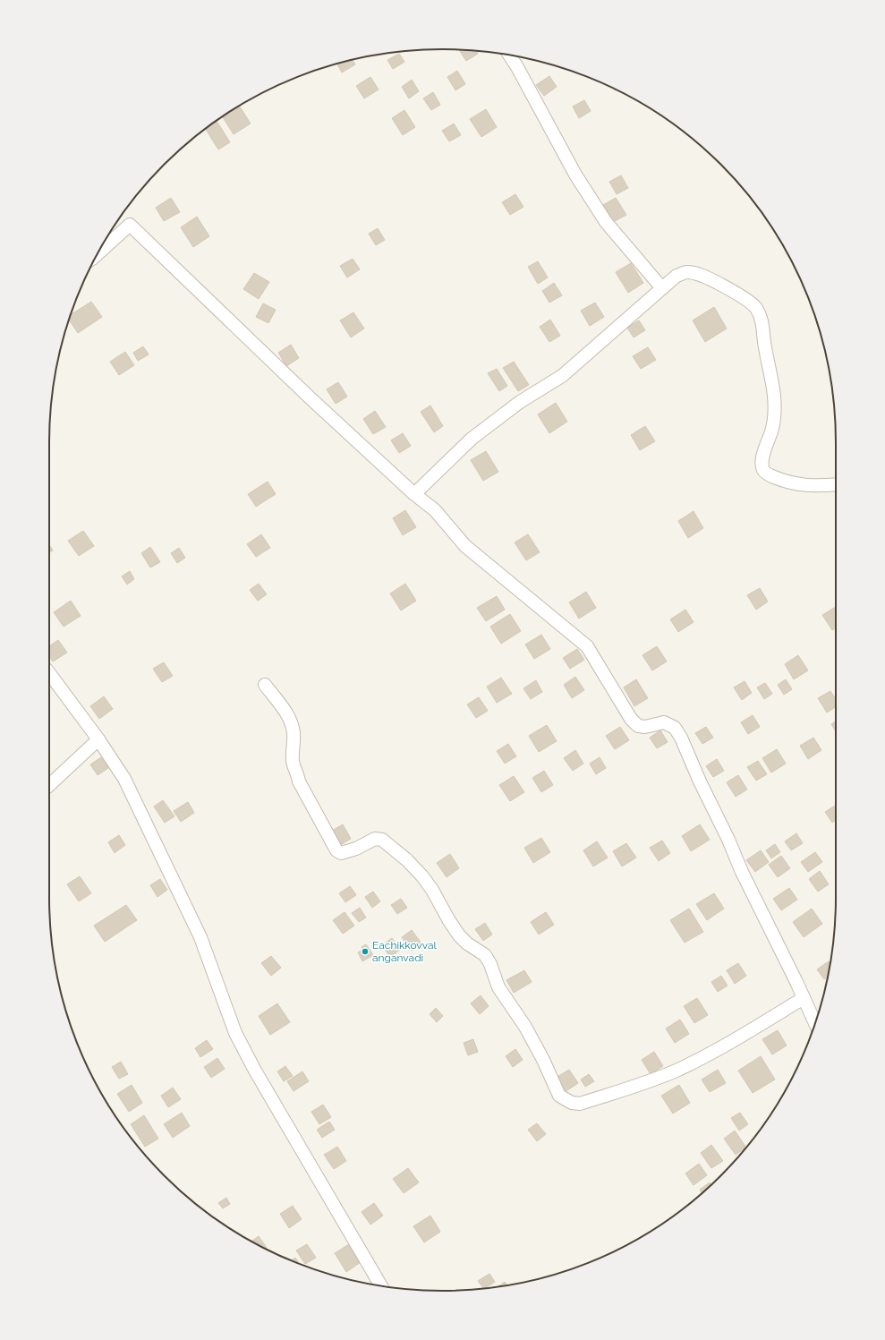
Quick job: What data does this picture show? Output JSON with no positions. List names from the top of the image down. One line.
{"places":["Eachikkovval anganvadi"]}
